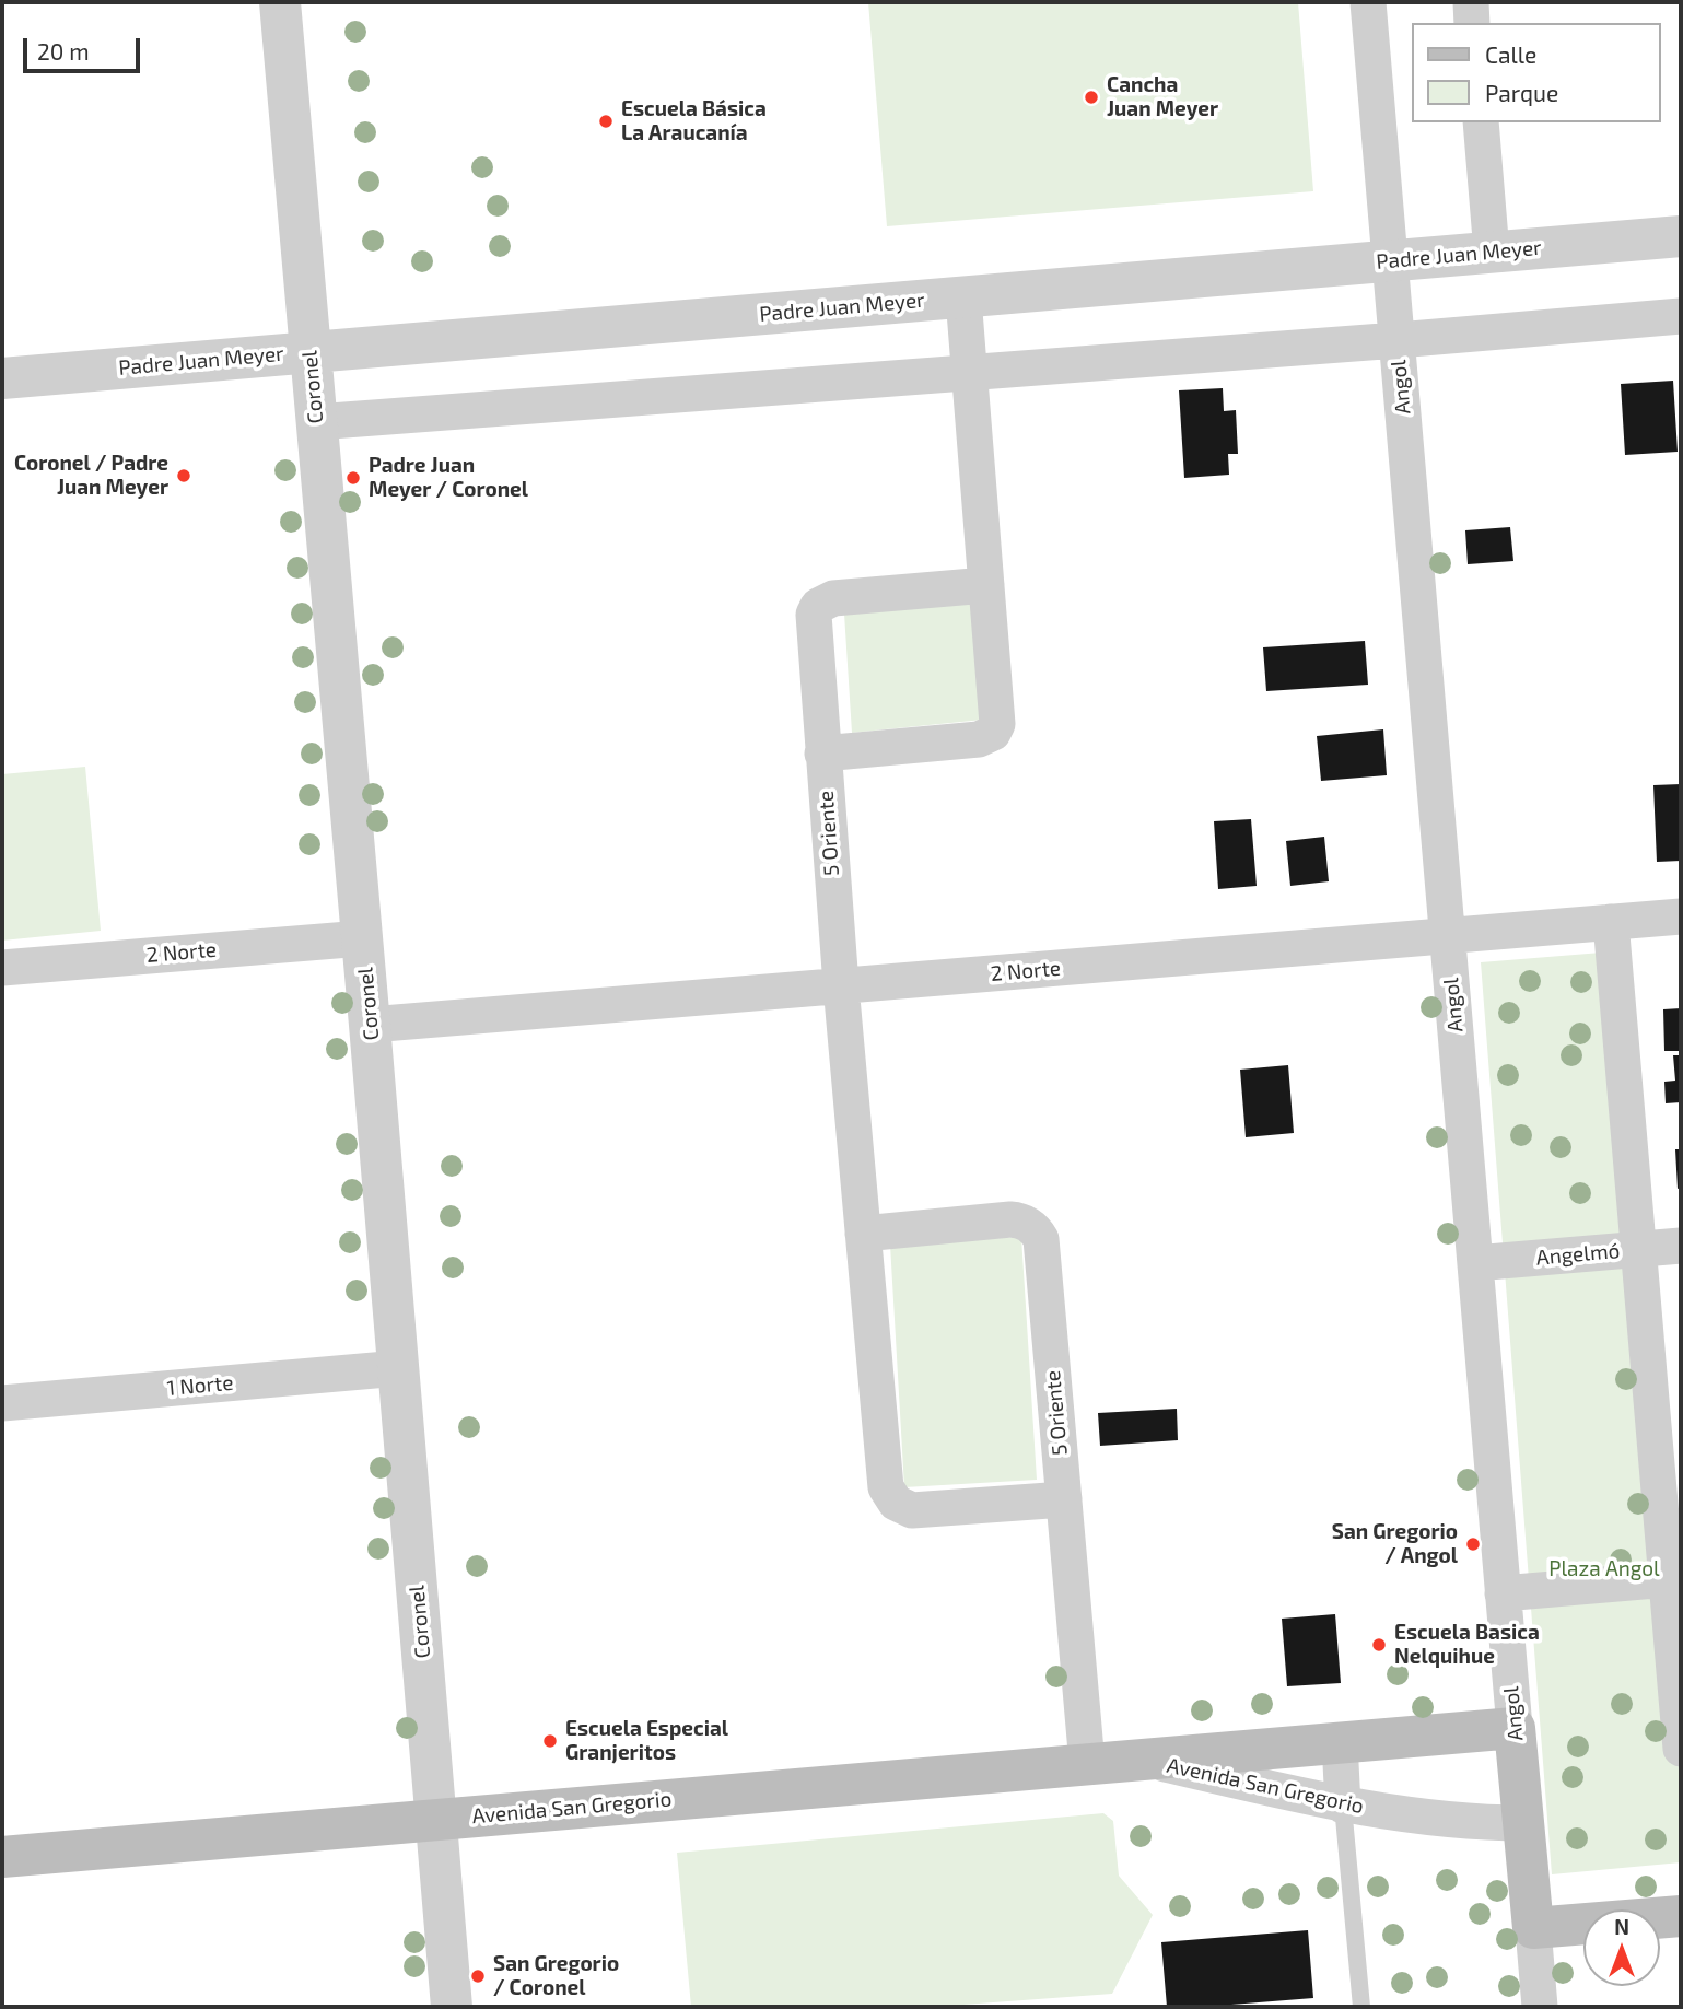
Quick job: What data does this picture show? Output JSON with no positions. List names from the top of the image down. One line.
{"streets":{"main road":["Angol","Avenida San Gregorio"],"street":["Padre Juan Meyer","Coronel","5 Oriente","2 Norte","Angelmó","1 Norte"]},"crossings":[["Padre Juan Meyer","Coronel"],["Padre Juan Meyer","Angol"],["Coronel","2 Norte"],["Coronel","1 Norte"],["Coronel","Avenida San Gregorio"],["Angol","2 Norte"],["Angol","Angelmó"],["Angol","Avenida San Gregorio"],["5 Oriente","2 Norte"],["5 Oriente","Avenida San Gregorio"]],"parks":["Plaza Angol"],"places":["Cancha Juan Meyer","Escuela Básica La Araucanía","Coronel / Padre Juan Meyer","Padre Juan Meyer / Coronel","San Gregorio / Angol","Escuela Basica Nelquihue","Escuela Especial Granjeritos","San Gregorio / Coronel"],"legend":["Calle","Parque"],"scale_bar":"20 m","north":"top"}
